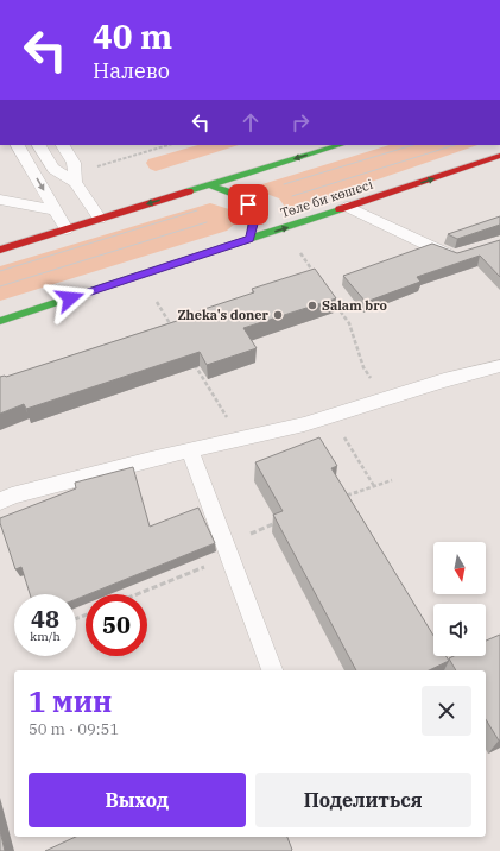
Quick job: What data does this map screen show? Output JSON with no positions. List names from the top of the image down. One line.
{"streets":{"main road":["Төле би көшесі"]},"places":["Salam bro","Zheka's doner"],"north":"bottom","page":{"turn":["40 m","Налево"],"speed":"48 km/h","limit":"50","heading":["1 мин","50 m · 09:51"],"buttons":["Выход","Поделиться"]}}
